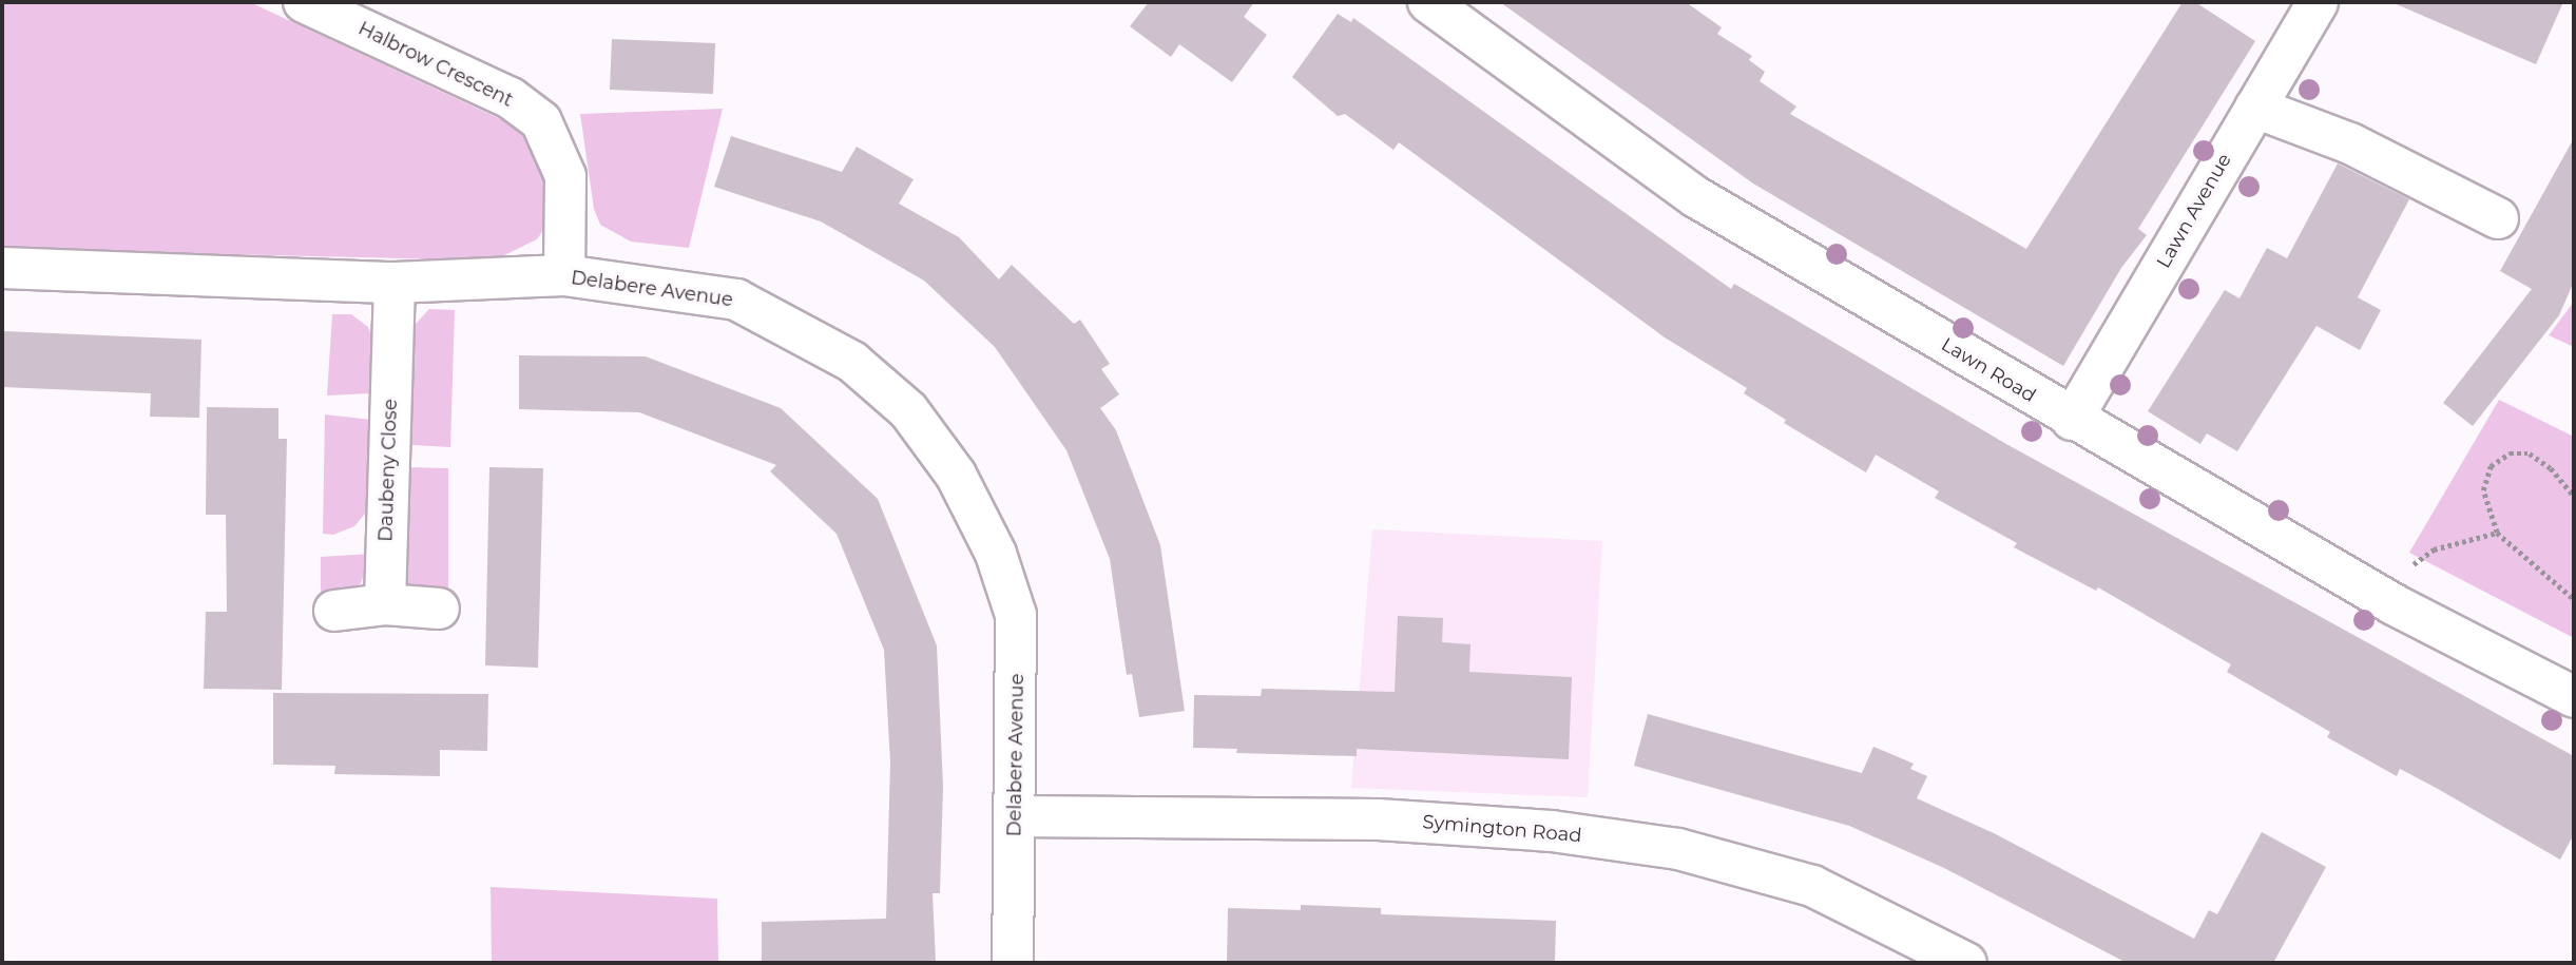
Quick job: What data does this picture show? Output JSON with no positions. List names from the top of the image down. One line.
{"streets":{"street":["Halbrow Crescent","Lawn Avenue","Delabere Avenue","Lawn Road","Daubeny Close","Symington Road"]},"crossings":[["Halbrow Crescent","Delabere Avenue"],["Lawn Avenue","Lawn Road"],["Delabere Avenue","Daubeny Close"],["Delabere Avenue","Symington Road"]]}
